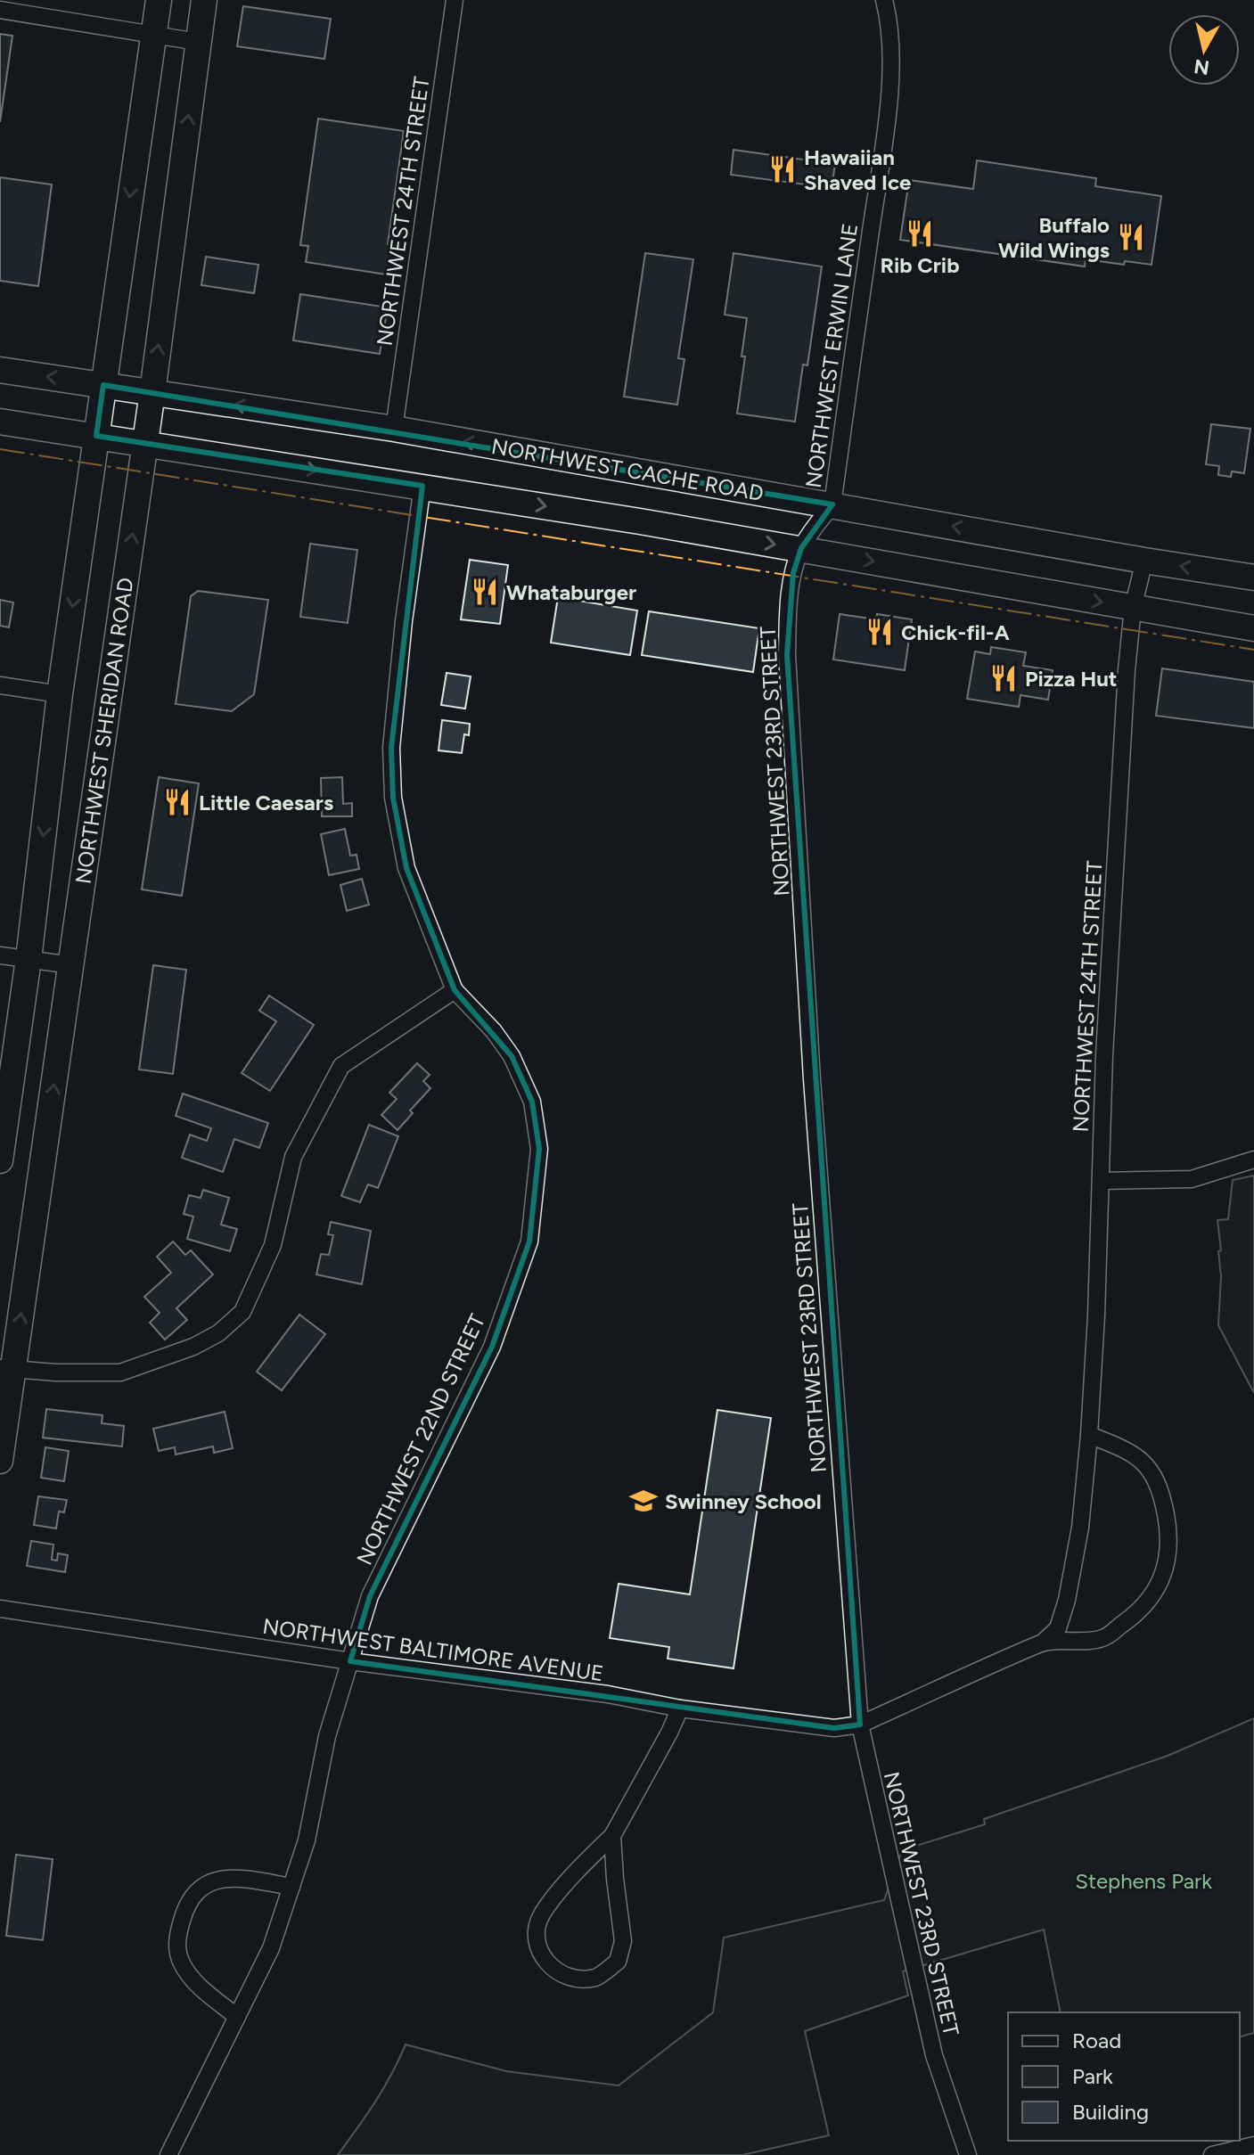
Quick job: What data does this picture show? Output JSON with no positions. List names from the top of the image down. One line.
{"streets":{"main road":["NORTHWEST CACHE ROAD","NORTHWEST SHERIDAN ROAD"],"street":["NORTHWEST 24TH STREET","NORTHWEST ERWIN LANE","NORTHWEST 23RD STREET","NORTHWEST 22ND STREET","NORTHWEST BALTIMORE AVENUE"]},"crossings":[["NORTHWEST 24TH STREET","NORTHWEST CACHE ROAD"],["NORTHWEST ERWIN LANE","NORTHWEST CACHE ROAD"],["NORTHWEST CACHE ROAD","NORTHWEST SHERIDAN ROAD"],["NORTHWEST 23RD STREET","NORTHWEST BALTIMORE AVENUE"],["NORTHWEST 22ND STREET","NORTHWEST BALTIMORE AVENUE"]],"parks":["Stephens Park"],"places":{"restaurant":["Hawaiian Shaved Ice","Rib Crib","Buffalo Wild Wings","Whataburger","Chick-fil-A","Pizza Hut","Little Caesars"],"school or university":["Swinney School"]},"legend":["Road","Park","Building"],"north":"bottom"}
